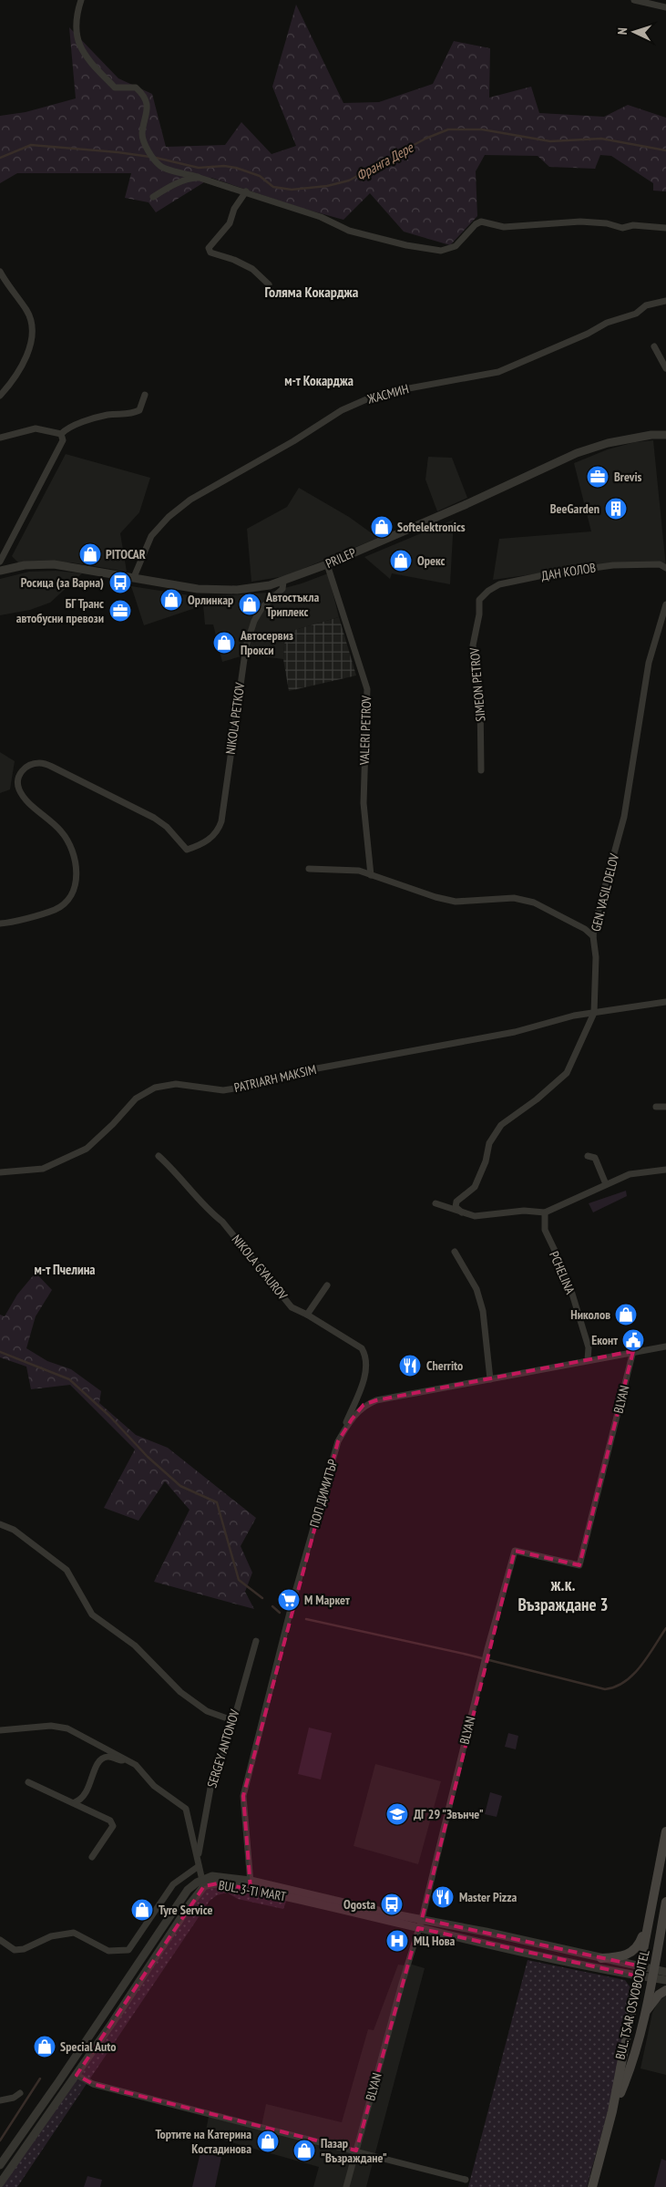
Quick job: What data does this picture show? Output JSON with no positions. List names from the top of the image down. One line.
{"streets":{"main road":["BUL. TSAR OSVOBODITEL"],"street":["ЖАСМИН","PRILEP","ДАН КОЛОВ","SIMEON PETROV","NIKOLA PETKOV","VALERI PETROV","GEN. VASIL DELOV","NIKOLA GYAUROV","PCHELINA","BLYAN","ПОП ДИМИТЪР","SERGEY ANTONOV","BUL. 3-TI MART"]},"crossings":[["ЖАСМИН","PRILEP"],["PRILEP","NIKOLA PETKOV"],["PRILEP","VALERI PETROV"],["ДАН КОЛОВ","SIMEON PETROV"],["NIKOLA GYAUROV","ПОП ДИМИТЪР"],["PCHELINA","ПОП ДИМИТЪР"],["BLYAN","ПОП ДИМИТЪР"],["BLYAN","BUL. 3-TI MART"],["ПОП ДИМИТЪР","BUL. 3-TI MART"],["BUL. 3-TI MART","BUL. TSAR OSVOBODITEL"]],"districts":["Голяма Кокарджа","м-т Кокарджа","м-т Пчелина","ж.к. Възраждане 3"],"water":["Франга Дере"],"places":{"office":["Brevis","БГ Транс автобусни превози"],"building":["BeeGarden"],"shop":["Softelektronics","PITOCAR","Орекс","Орлинкар","Автостъкла Триплекс","Автосервиз Прокси","Николов","Tyre Service","Special Auto","Тортите на Катерина Костадинова","Пазар \"Възраждане\""],"bus stop":["Росица (за Варна)","Ogosta"],"public building":["Еконт"],"restaurant":["Cherrito","Master Pizza"],"supermarket":["М Маркет"],"school or university":["ДГ 29 \"Звънче\""],"hospital":["МЦ Нова"]},"north":"left"}
